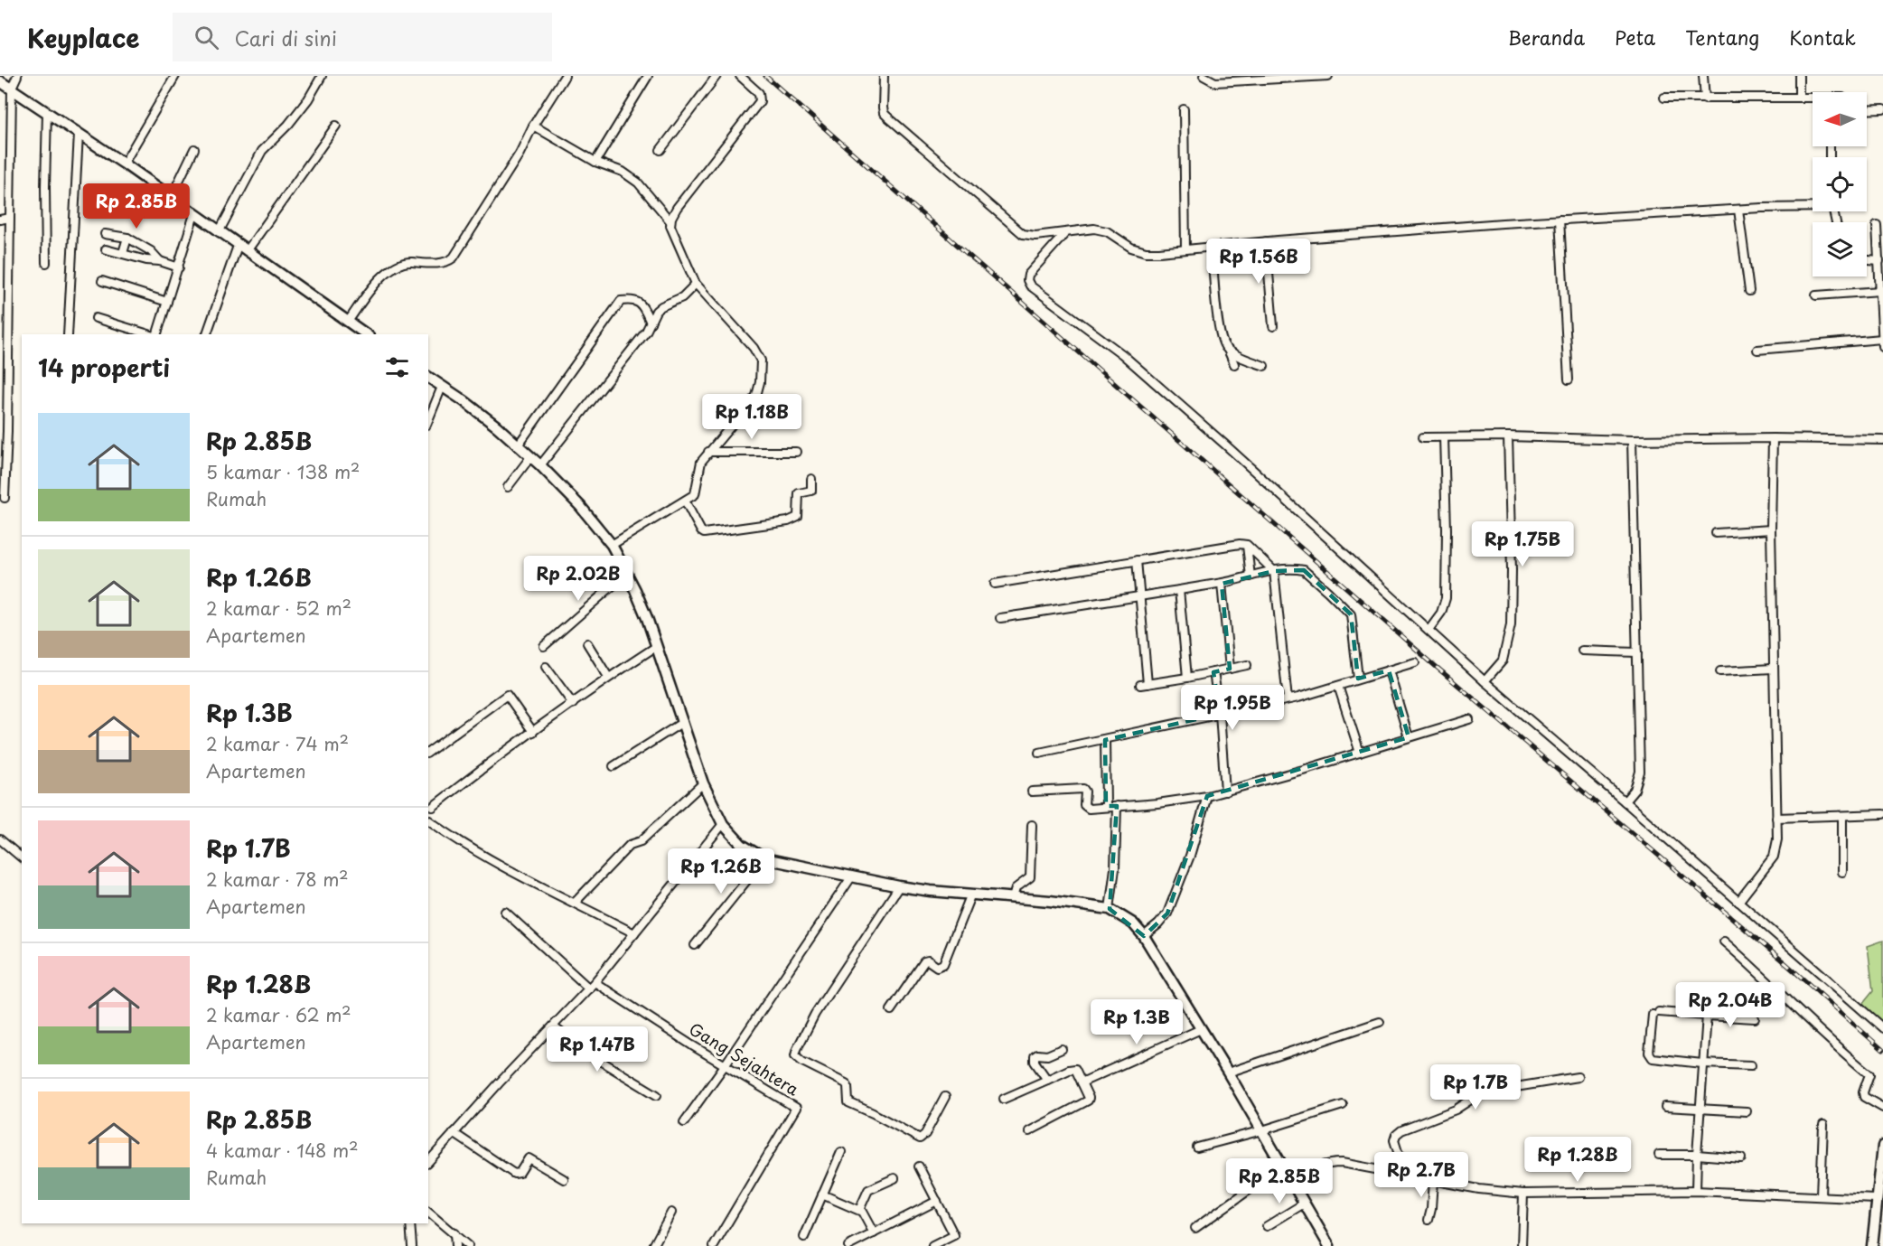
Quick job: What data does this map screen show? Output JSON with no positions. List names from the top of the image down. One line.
{"streets":{"street":["Gang Sejahtera"]},"north":"left","page":{"header":"Keyplace","search":"Cari di sini","nav":["Beranda","Peta","Tentang","Kontak"],"price":["Rp 2.85B","Rp 1.56B","Rp 1.18B","Rp 1.75B","Rp 2.02B","Rp 1.95B","Rp 1.26B","Rp 2.04B","Rp 1.3B","Rp 1.47B","Rp 1.7B","Rp 1.28B","Rp 2.7B","Rp 2.85B"],"heading":"14 properti","list":[{"name":"Rp 2.85B","note":"5 kamar · 138 m² · Rumah"},{"name":"Rp 1.26B","note":"2 kamar · 52 m² · Apartemen"},{"name":"Rp 1.3B","note":"2 kamar · 74 m² · Apartemen"},{"name":"Rp 1.7B","note":"2 kamar · 78 m² · Apartemen"},{"name":"Rp 1.28B","note":"2 kamar · 62 m² · Apartemen"},{"name":"Rp 2.85B","note":"4 kamar · 148 m² · Rumah"}]}}
